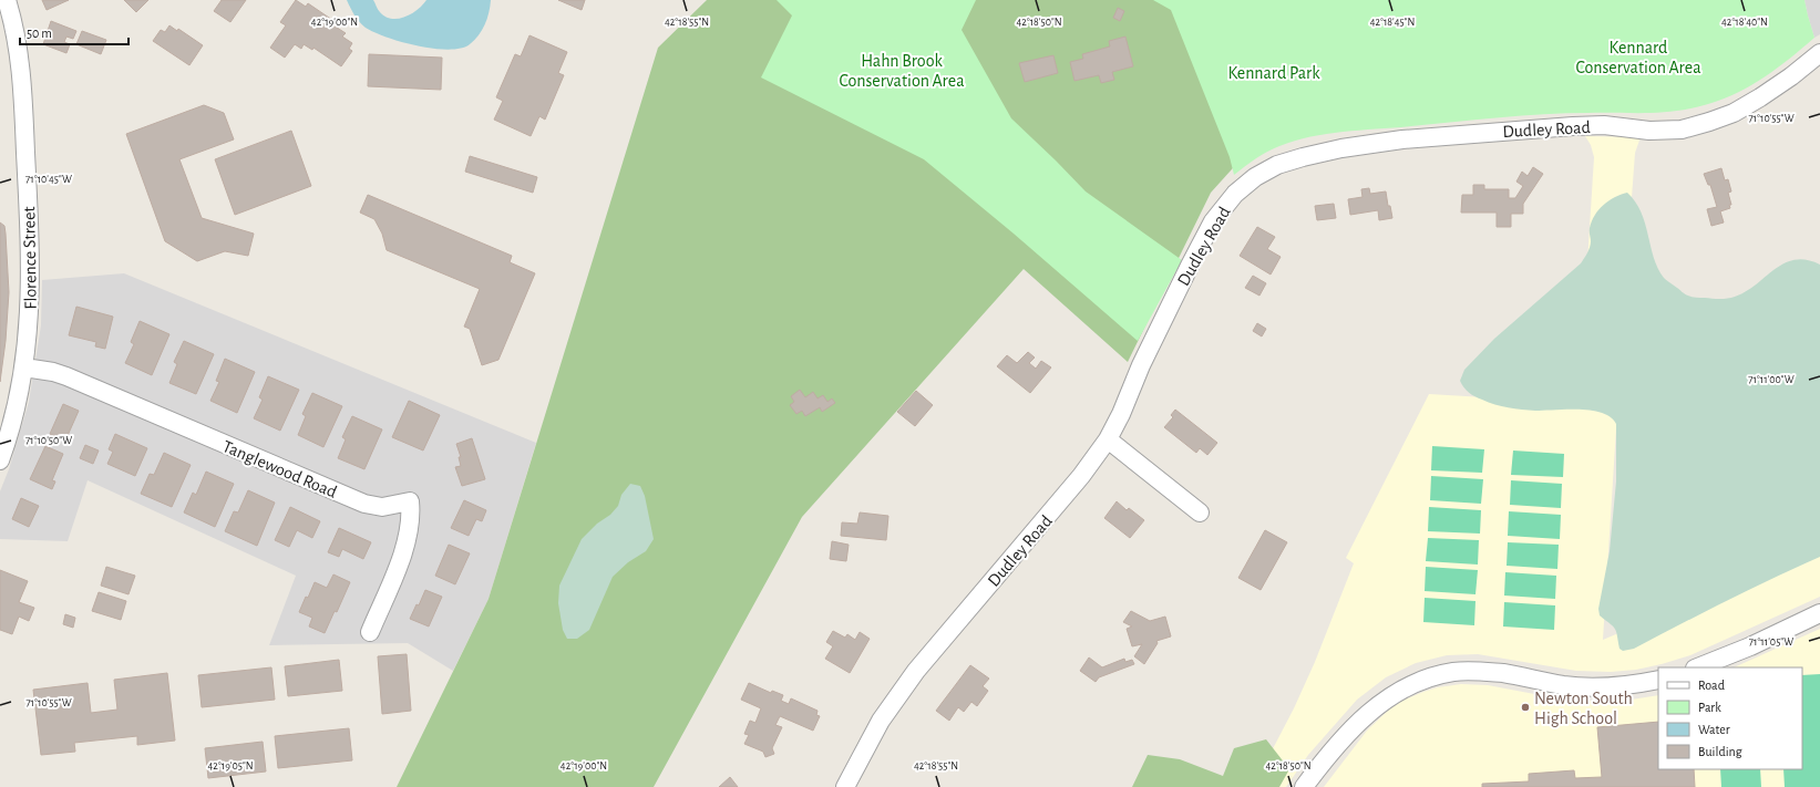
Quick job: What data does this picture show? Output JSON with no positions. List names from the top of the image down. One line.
{"streets":{"street":["Dudley Road","Florence Street","Tanglewood Road"]},"crossings":[["Florence Street","Tanglewood Road"]],"parks":["Kennard Conservation Area","Hahn Brook Conservation Area","Kennard Park"],"places":["Newton South High School"],"legend":["Road","Park","Water","Building"],"scale_bar":"50 m","coordinates":["42°19'00\"N","42°18'55\"N","42°18'50\"N","42°18'45\"N","42°18'40\"N","71°10'55\"W","71°10'45\"W","71°11'00\"W","71°10'50\"W","71°11'05\"W","42°19'05\"N"]}
